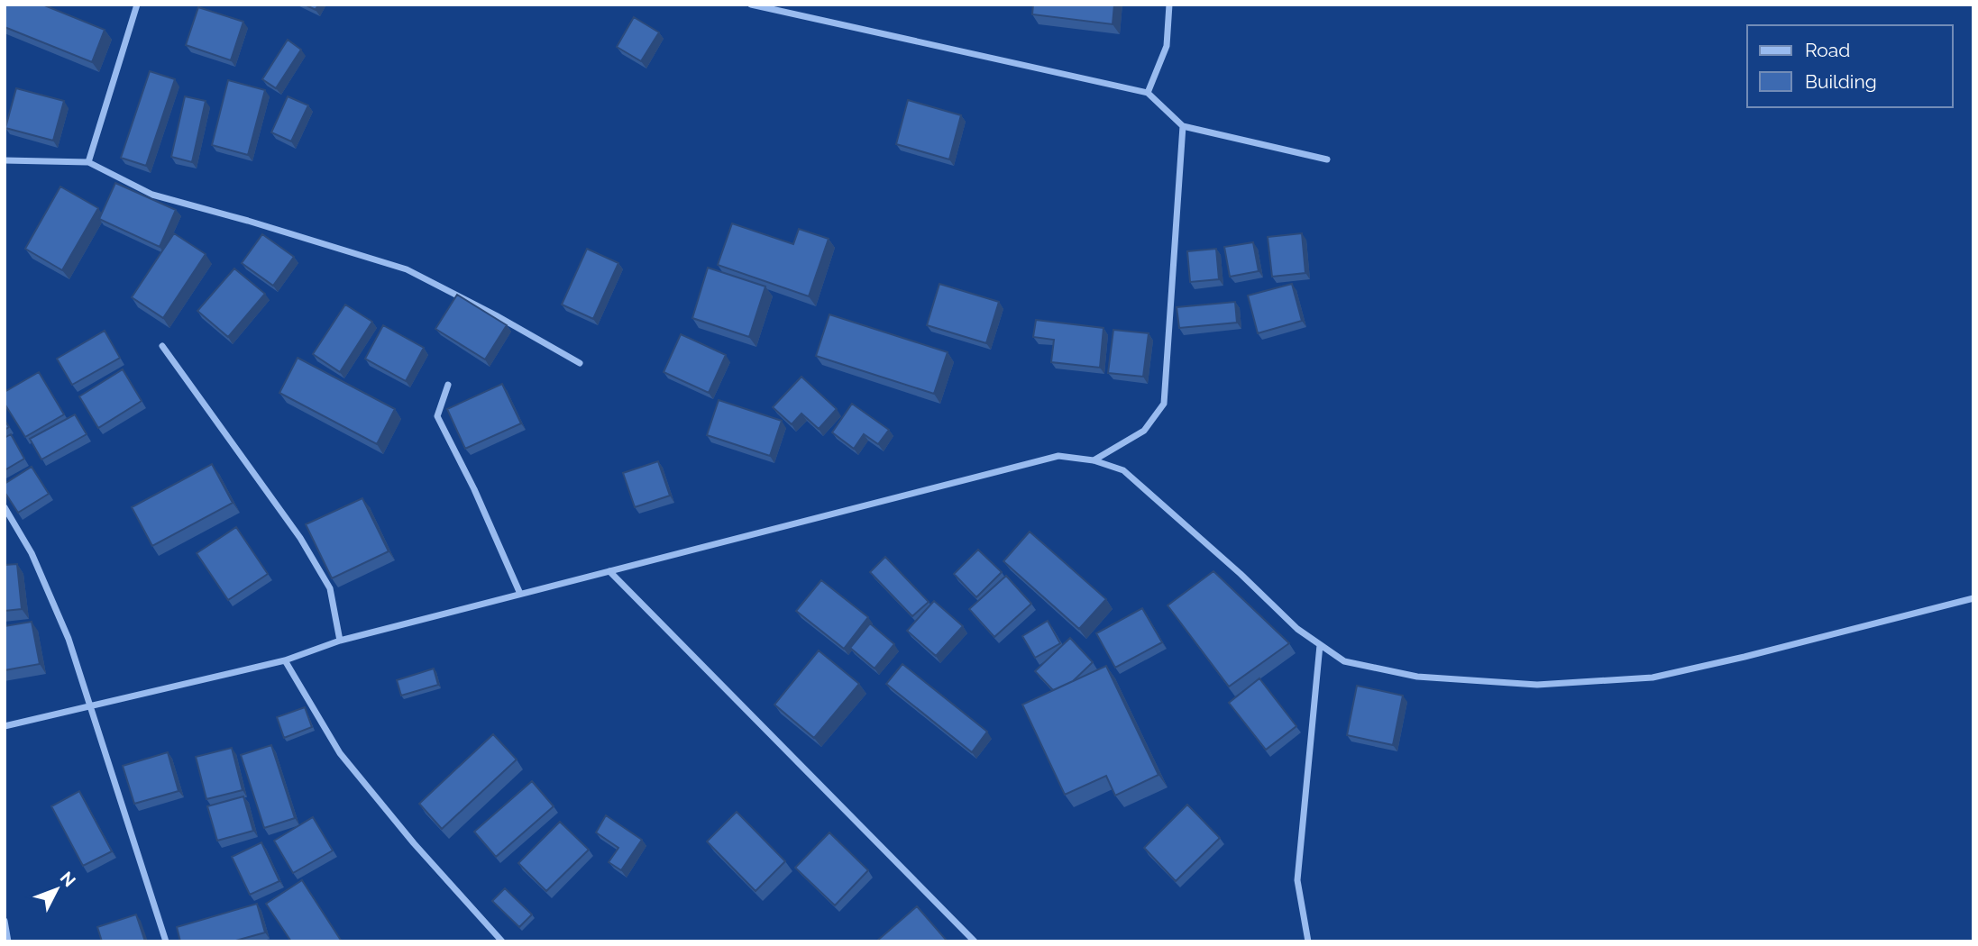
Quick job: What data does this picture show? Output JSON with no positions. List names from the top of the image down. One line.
{"legend":["Road","Building"],"north":"top right"}
